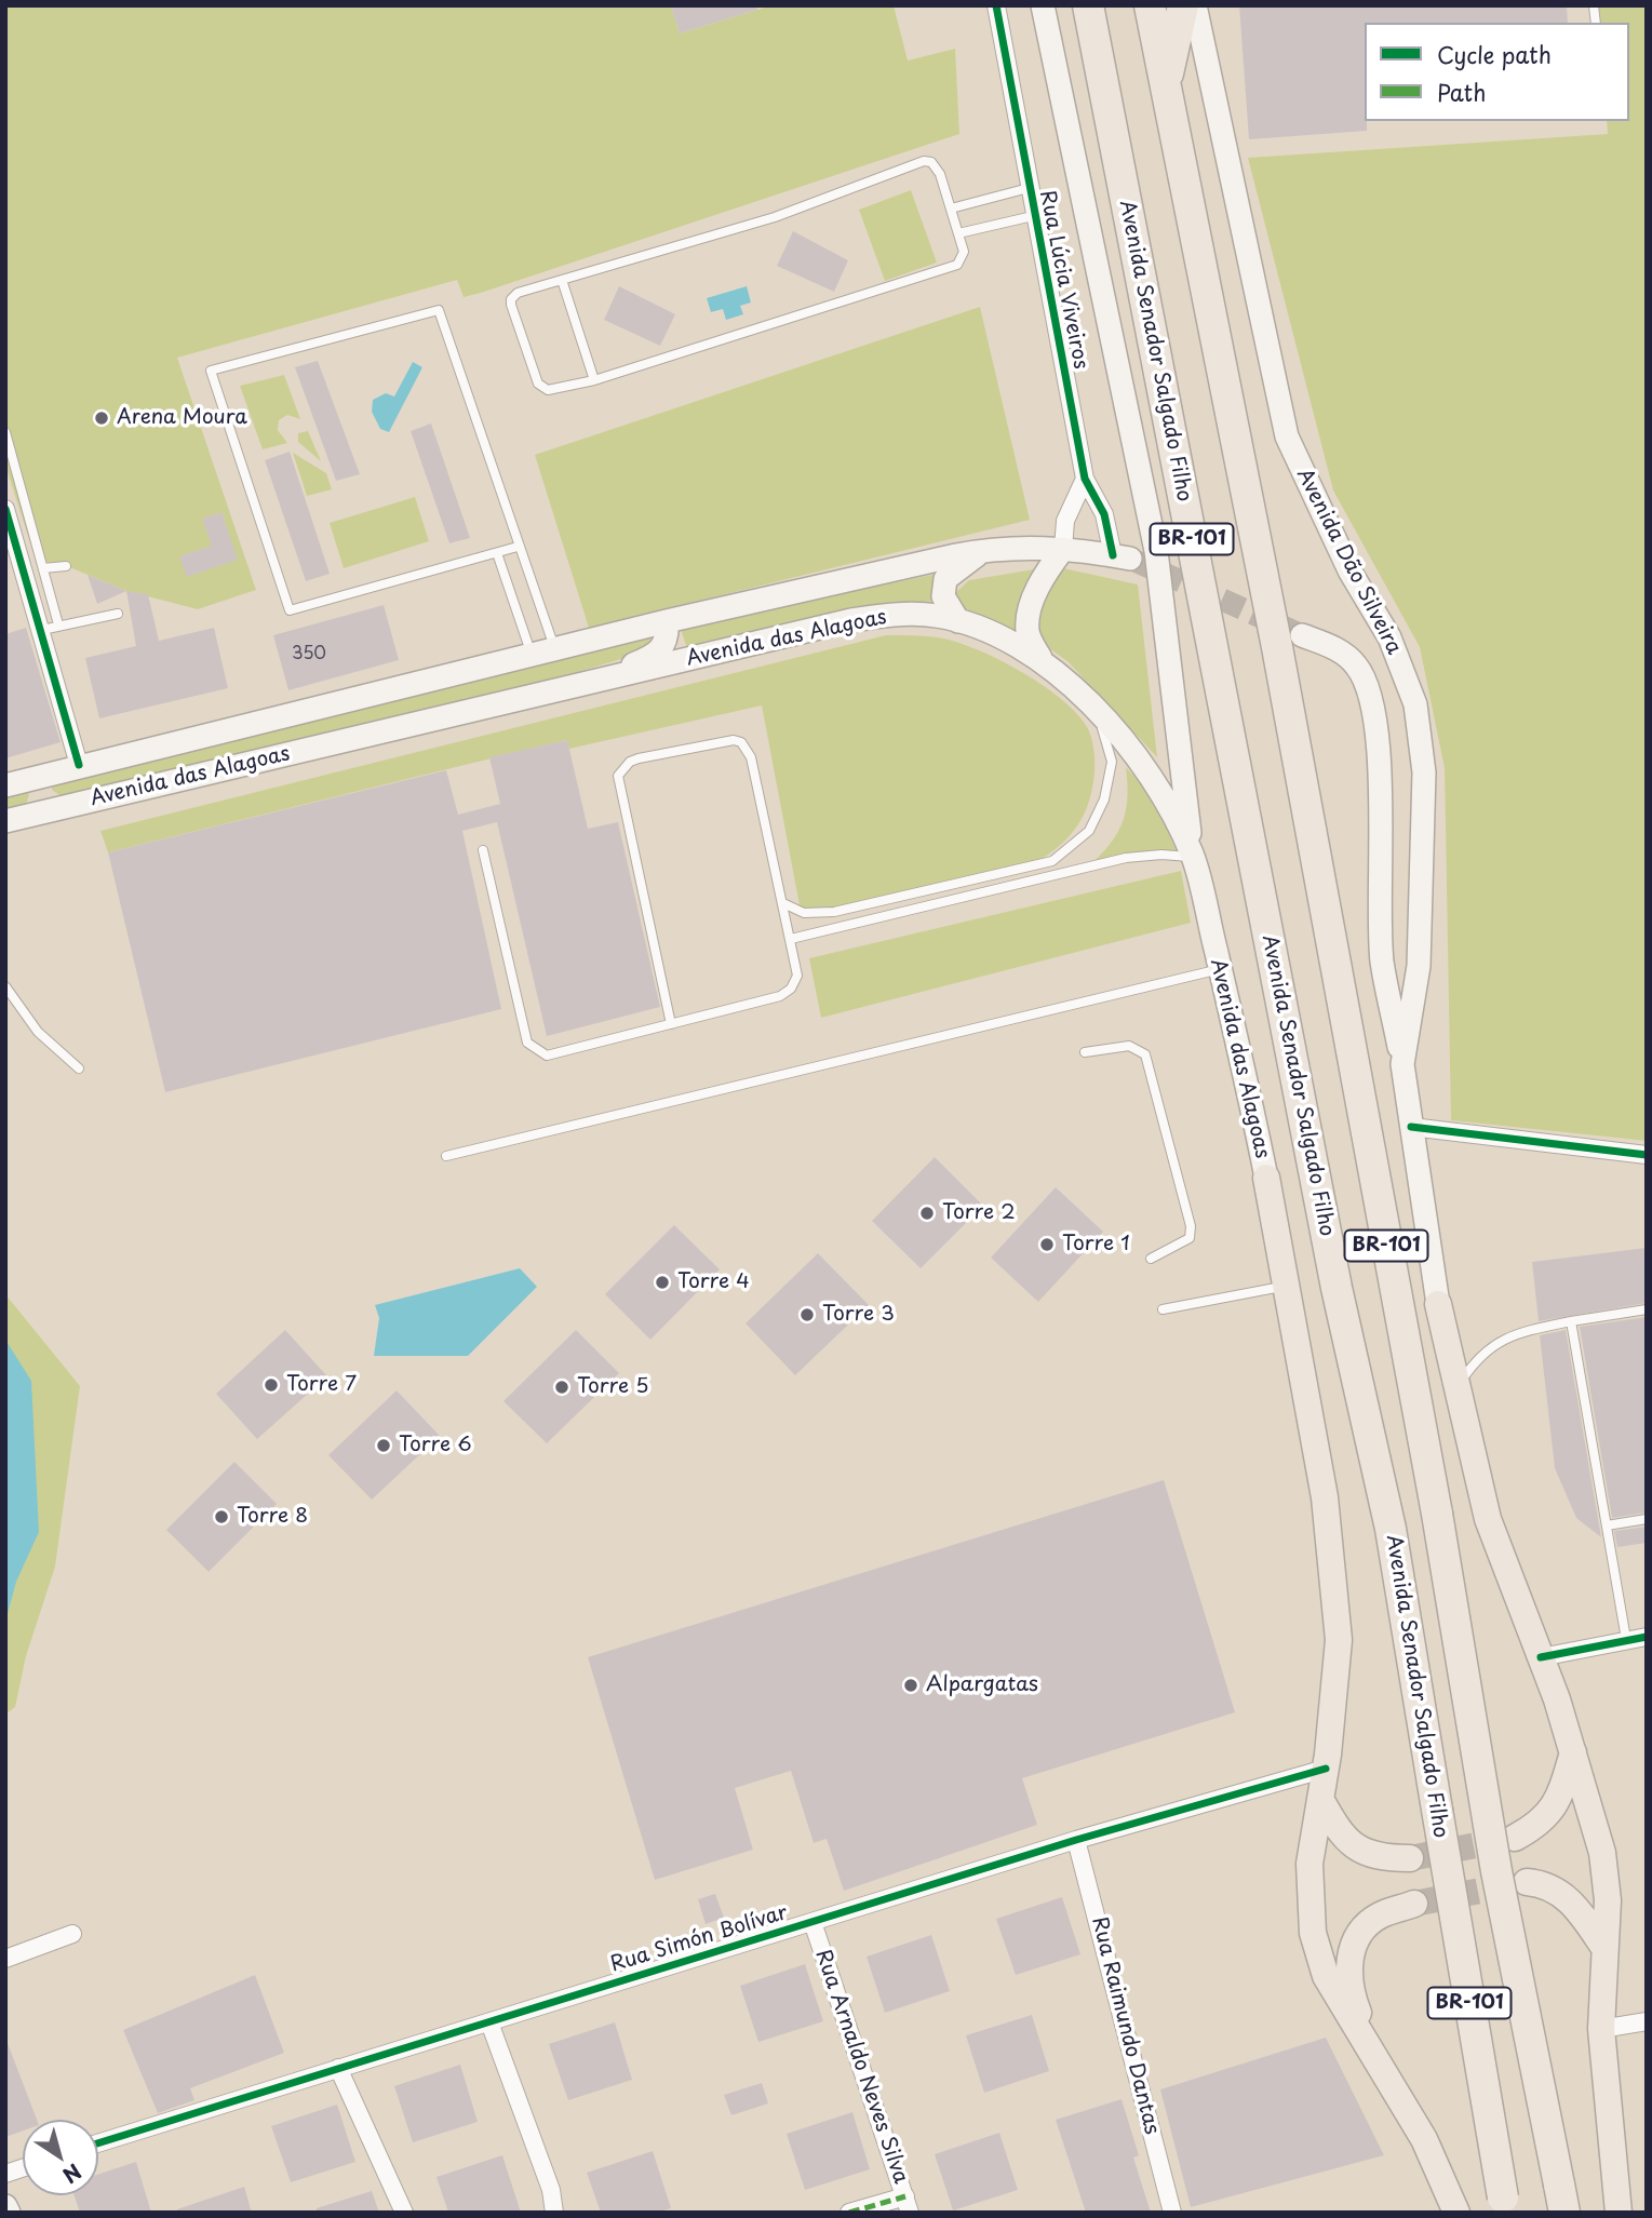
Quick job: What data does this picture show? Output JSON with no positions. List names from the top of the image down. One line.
{"streets":{"highway":["Avenida Senador Salgado Filho","BR-101"],"main road":["Avenida Dão Silveira","Avenida das Alagoas"],"street":["Rua Lúcia Viveiros","Rua Simón Bolívar","Rua Raimundo Dantas","Rua Arnaldo Neves Silva"]},"crossings":[["Rua Lúcia Viveiros","Avenida das Alagoas"],["Avenida Senador Salgado Filho","Avenida das Alagoas"],["Rua Simón Bolívar","Rua Raimundo Dantas"],["Rua Simón Bolívar","Rua Arnaldo Neves Silva"]],"places":["Arena Moura","Torre 2","Torre 1","Torre 4","Torre 3","Torre 7","Torre 5","Torre 6","Torre 8","Alpargatas"],"house_numbers":["350"],"legend":["Cycle path","Path"],"north":"bottom right"}
